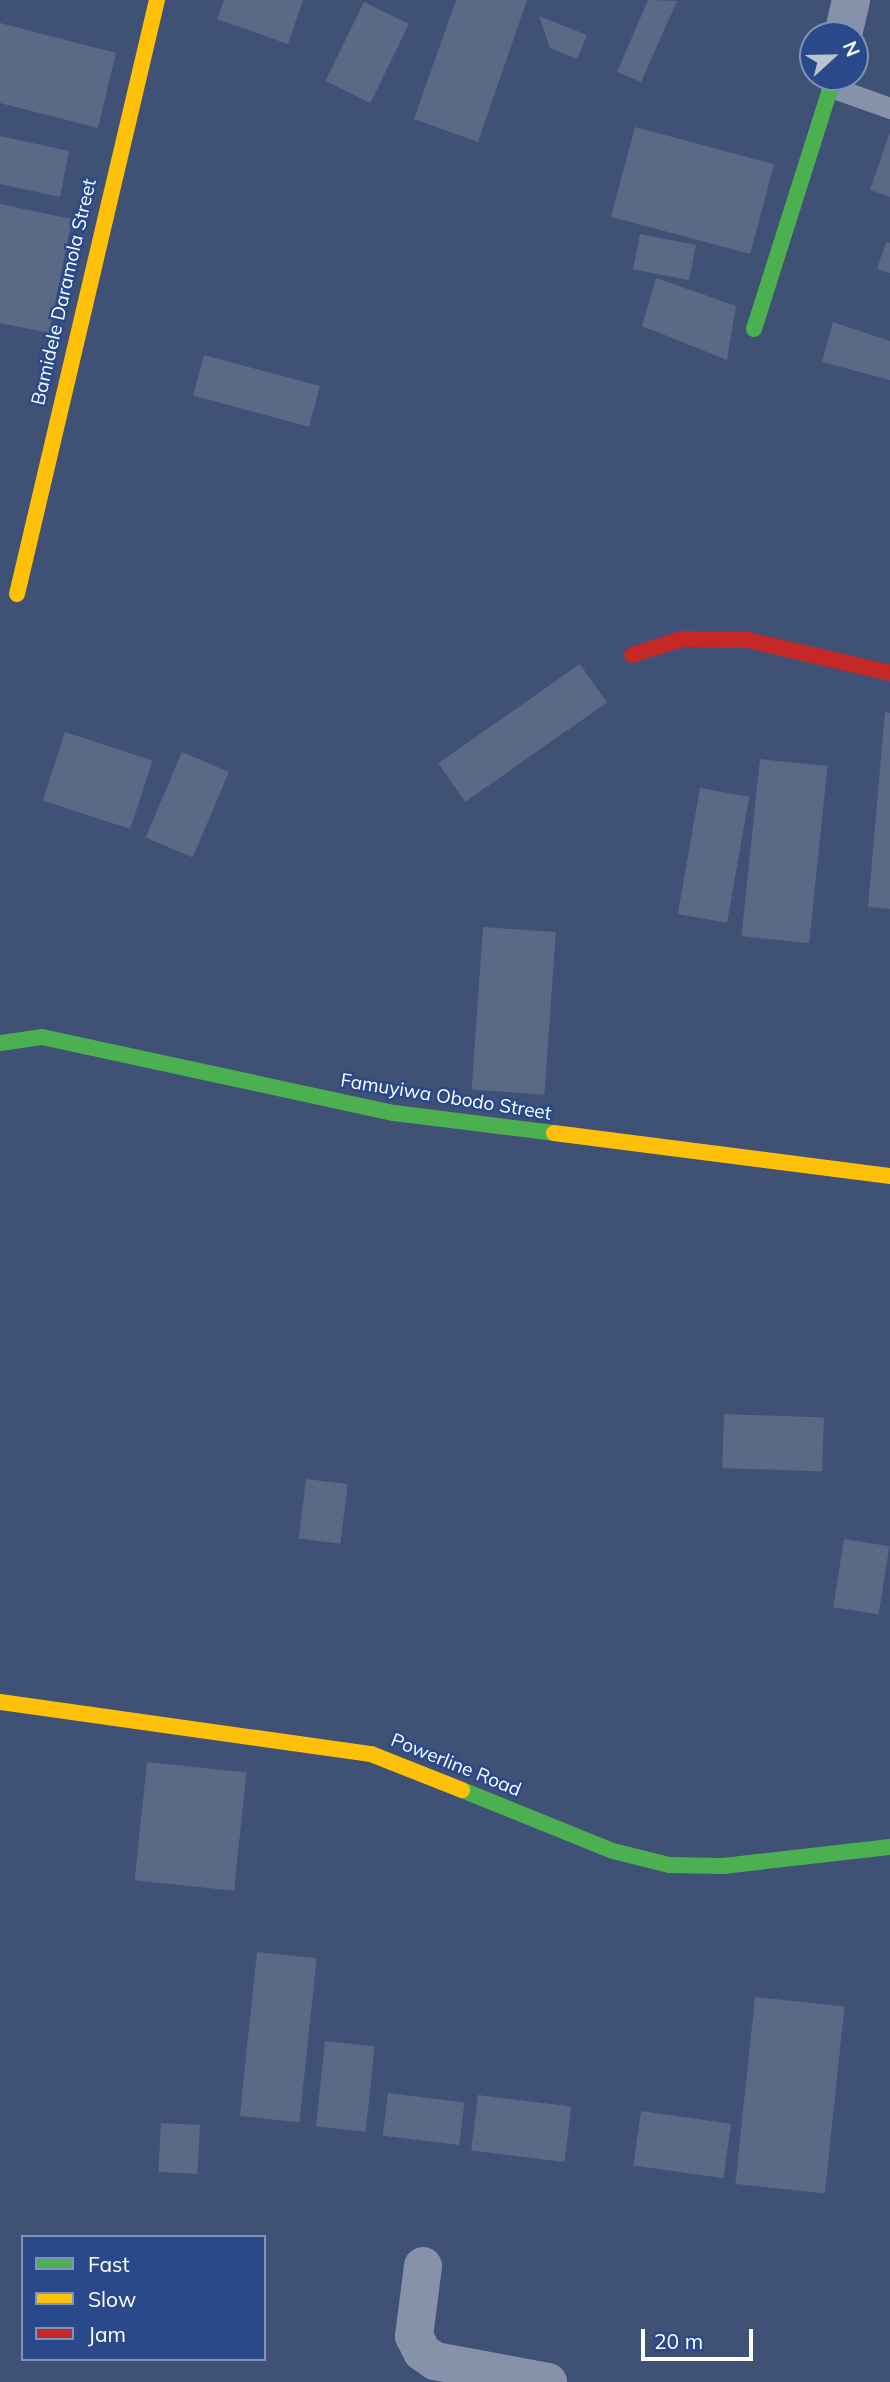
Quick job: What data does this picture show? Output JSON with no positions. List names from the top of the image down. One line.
{"streets":{"street":["Bamidele Daramola Street","Famuyiwa Obodo Street","Powerline Road"]},"legend":["Fast","Slow","Jam"],"scale_bar":"20 m","north":"right"}
